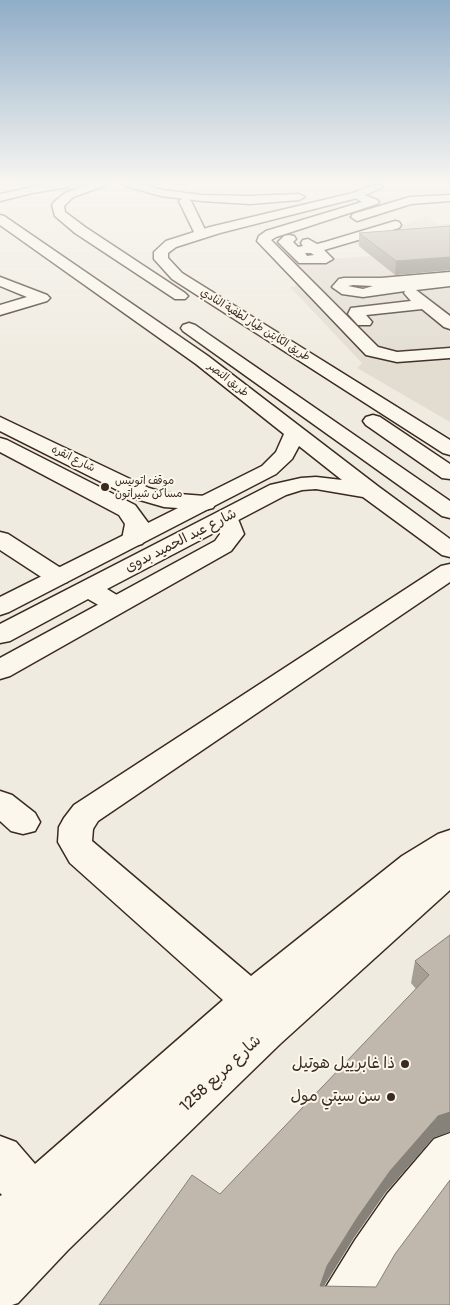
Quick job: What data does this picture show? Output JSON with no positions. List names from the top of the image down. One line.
{"streets":{"main road":["طريق الكابتن طيار لطفية النادي","طريق النصر","شارع انقره","شارع عبد الحميد بدوى","شارع مربع 1258"]},"crossings":[["طريق النصر","شارع عبد الحميد بدوى"],["شارع انقره","شارع عبد الحميد بدوى"]],"places":["موقف اتوبيس مساكن شيراتون","ذا غابرييل هوتيل","سن سيتي مول"]}
